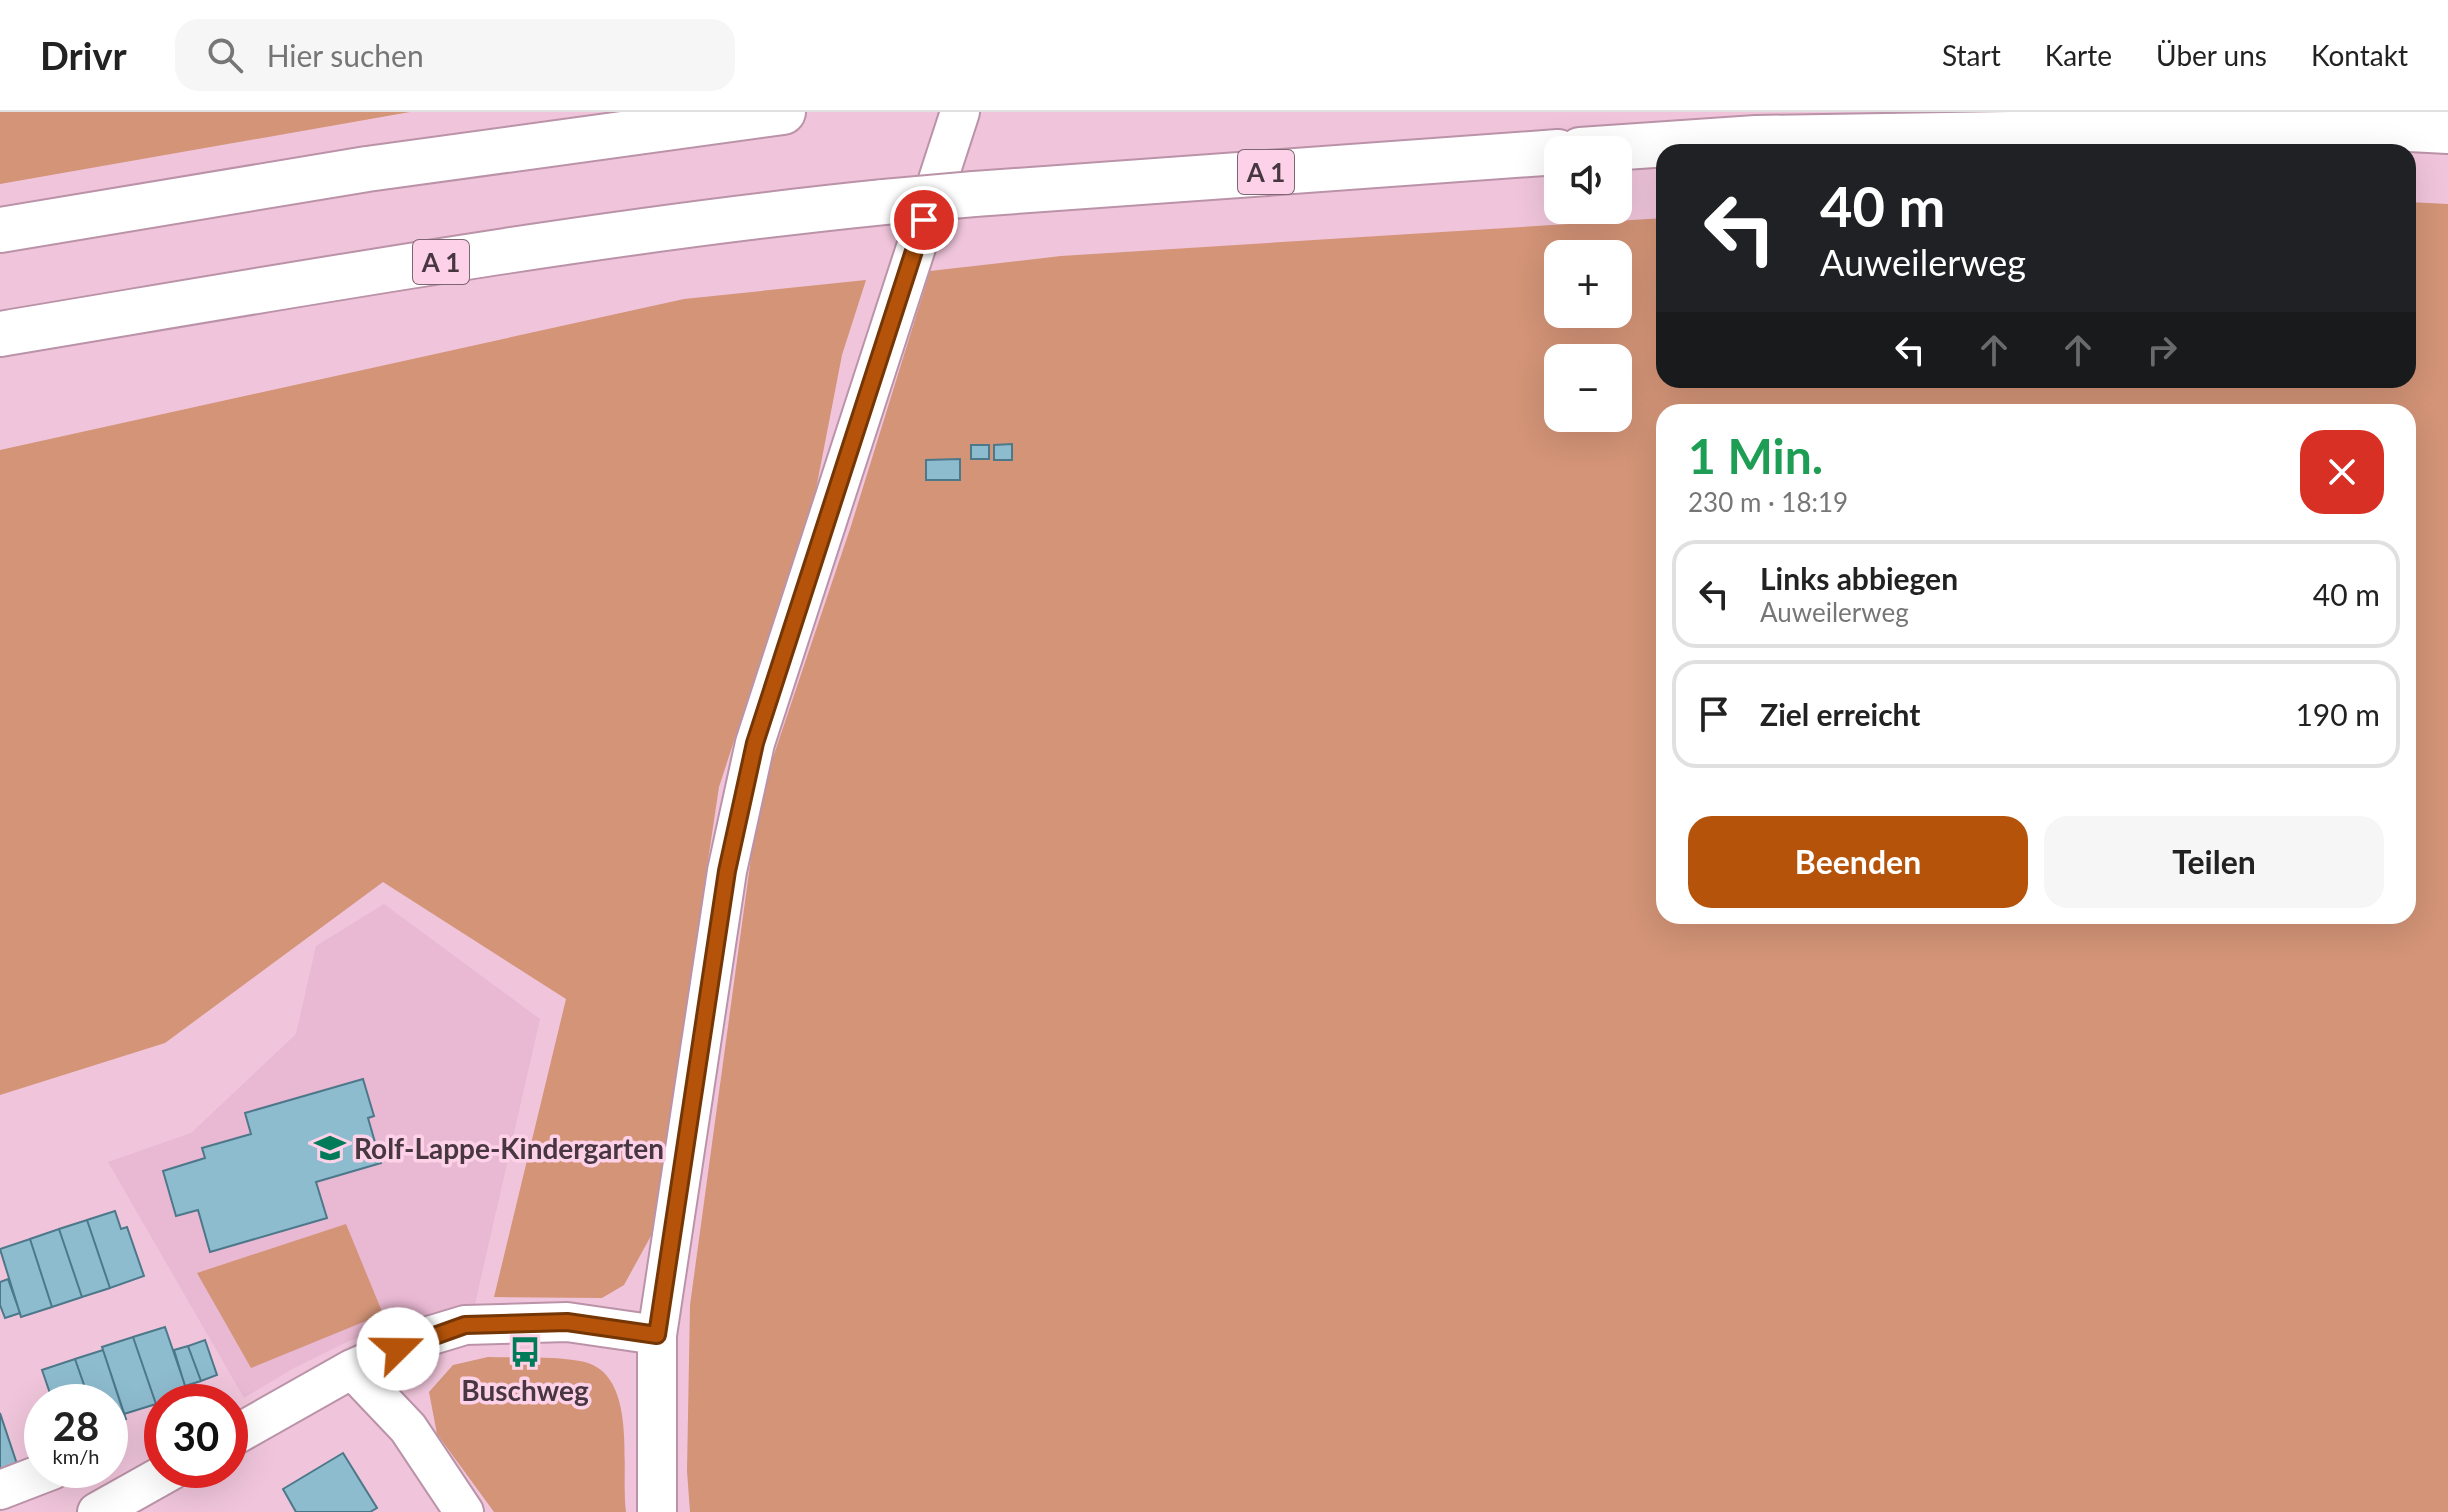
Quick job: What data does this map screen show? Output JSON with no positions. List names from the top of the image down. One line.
{"streets":{"highway":["A 1"]},"places":{"school or university":["Rolf-Lappe-Kindergarten"],"bus stop":["Buschweg"]},"page":{"header":"Drivr","search":"Hier suchen","nav":["Start","Karte","Über uns","Kontakt"],"map_buttons":["+","−"],"turn":["40 m","Auweilerweg"],"heading":["1 Min.","230 m · 18:19"],"list":[{"name":"Links abbiegen","note":"Auweilerweg","value":"40 m"},{"name":"Ziel erreicht","value":"190 m"}],"buttons":["Beenden","Teilen"],"speed":"28 km/h","limit":"30"}}
